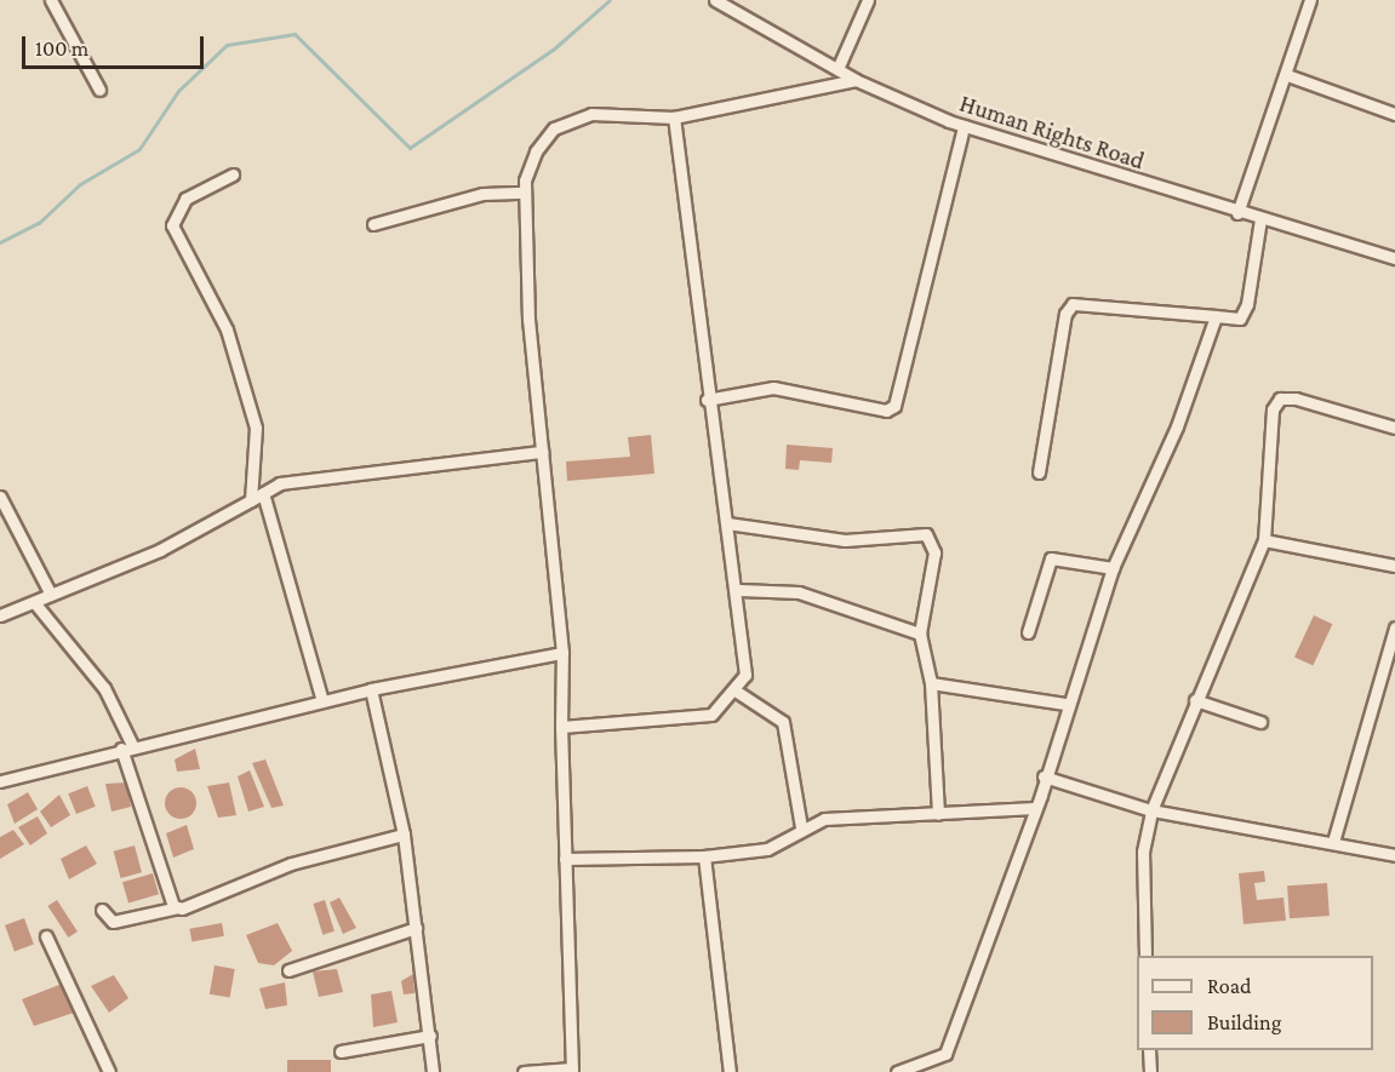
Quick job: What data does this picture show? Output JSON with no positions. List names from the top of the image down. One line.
{"streets":{"street":["Human Rights Road"]},"legend":["Road","Building"],"scale_bar":"100 m"}
